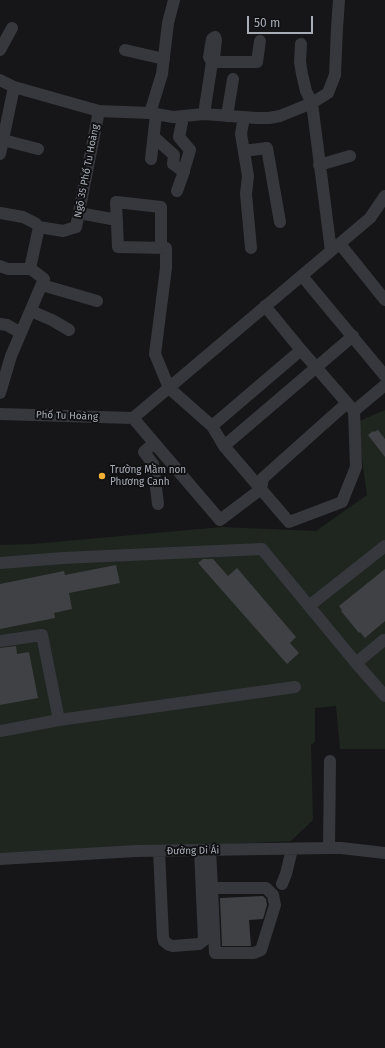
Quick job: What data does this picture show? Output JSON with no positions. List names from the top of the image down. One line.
{"streets":{"street":["Ngõ 35 Phố Tu Hoàng","Phố Tu Hoàng","Đường Di Ái"]},"places":["Trường Mầm non Phương Canh"],"scale_bar":"50 m"}
